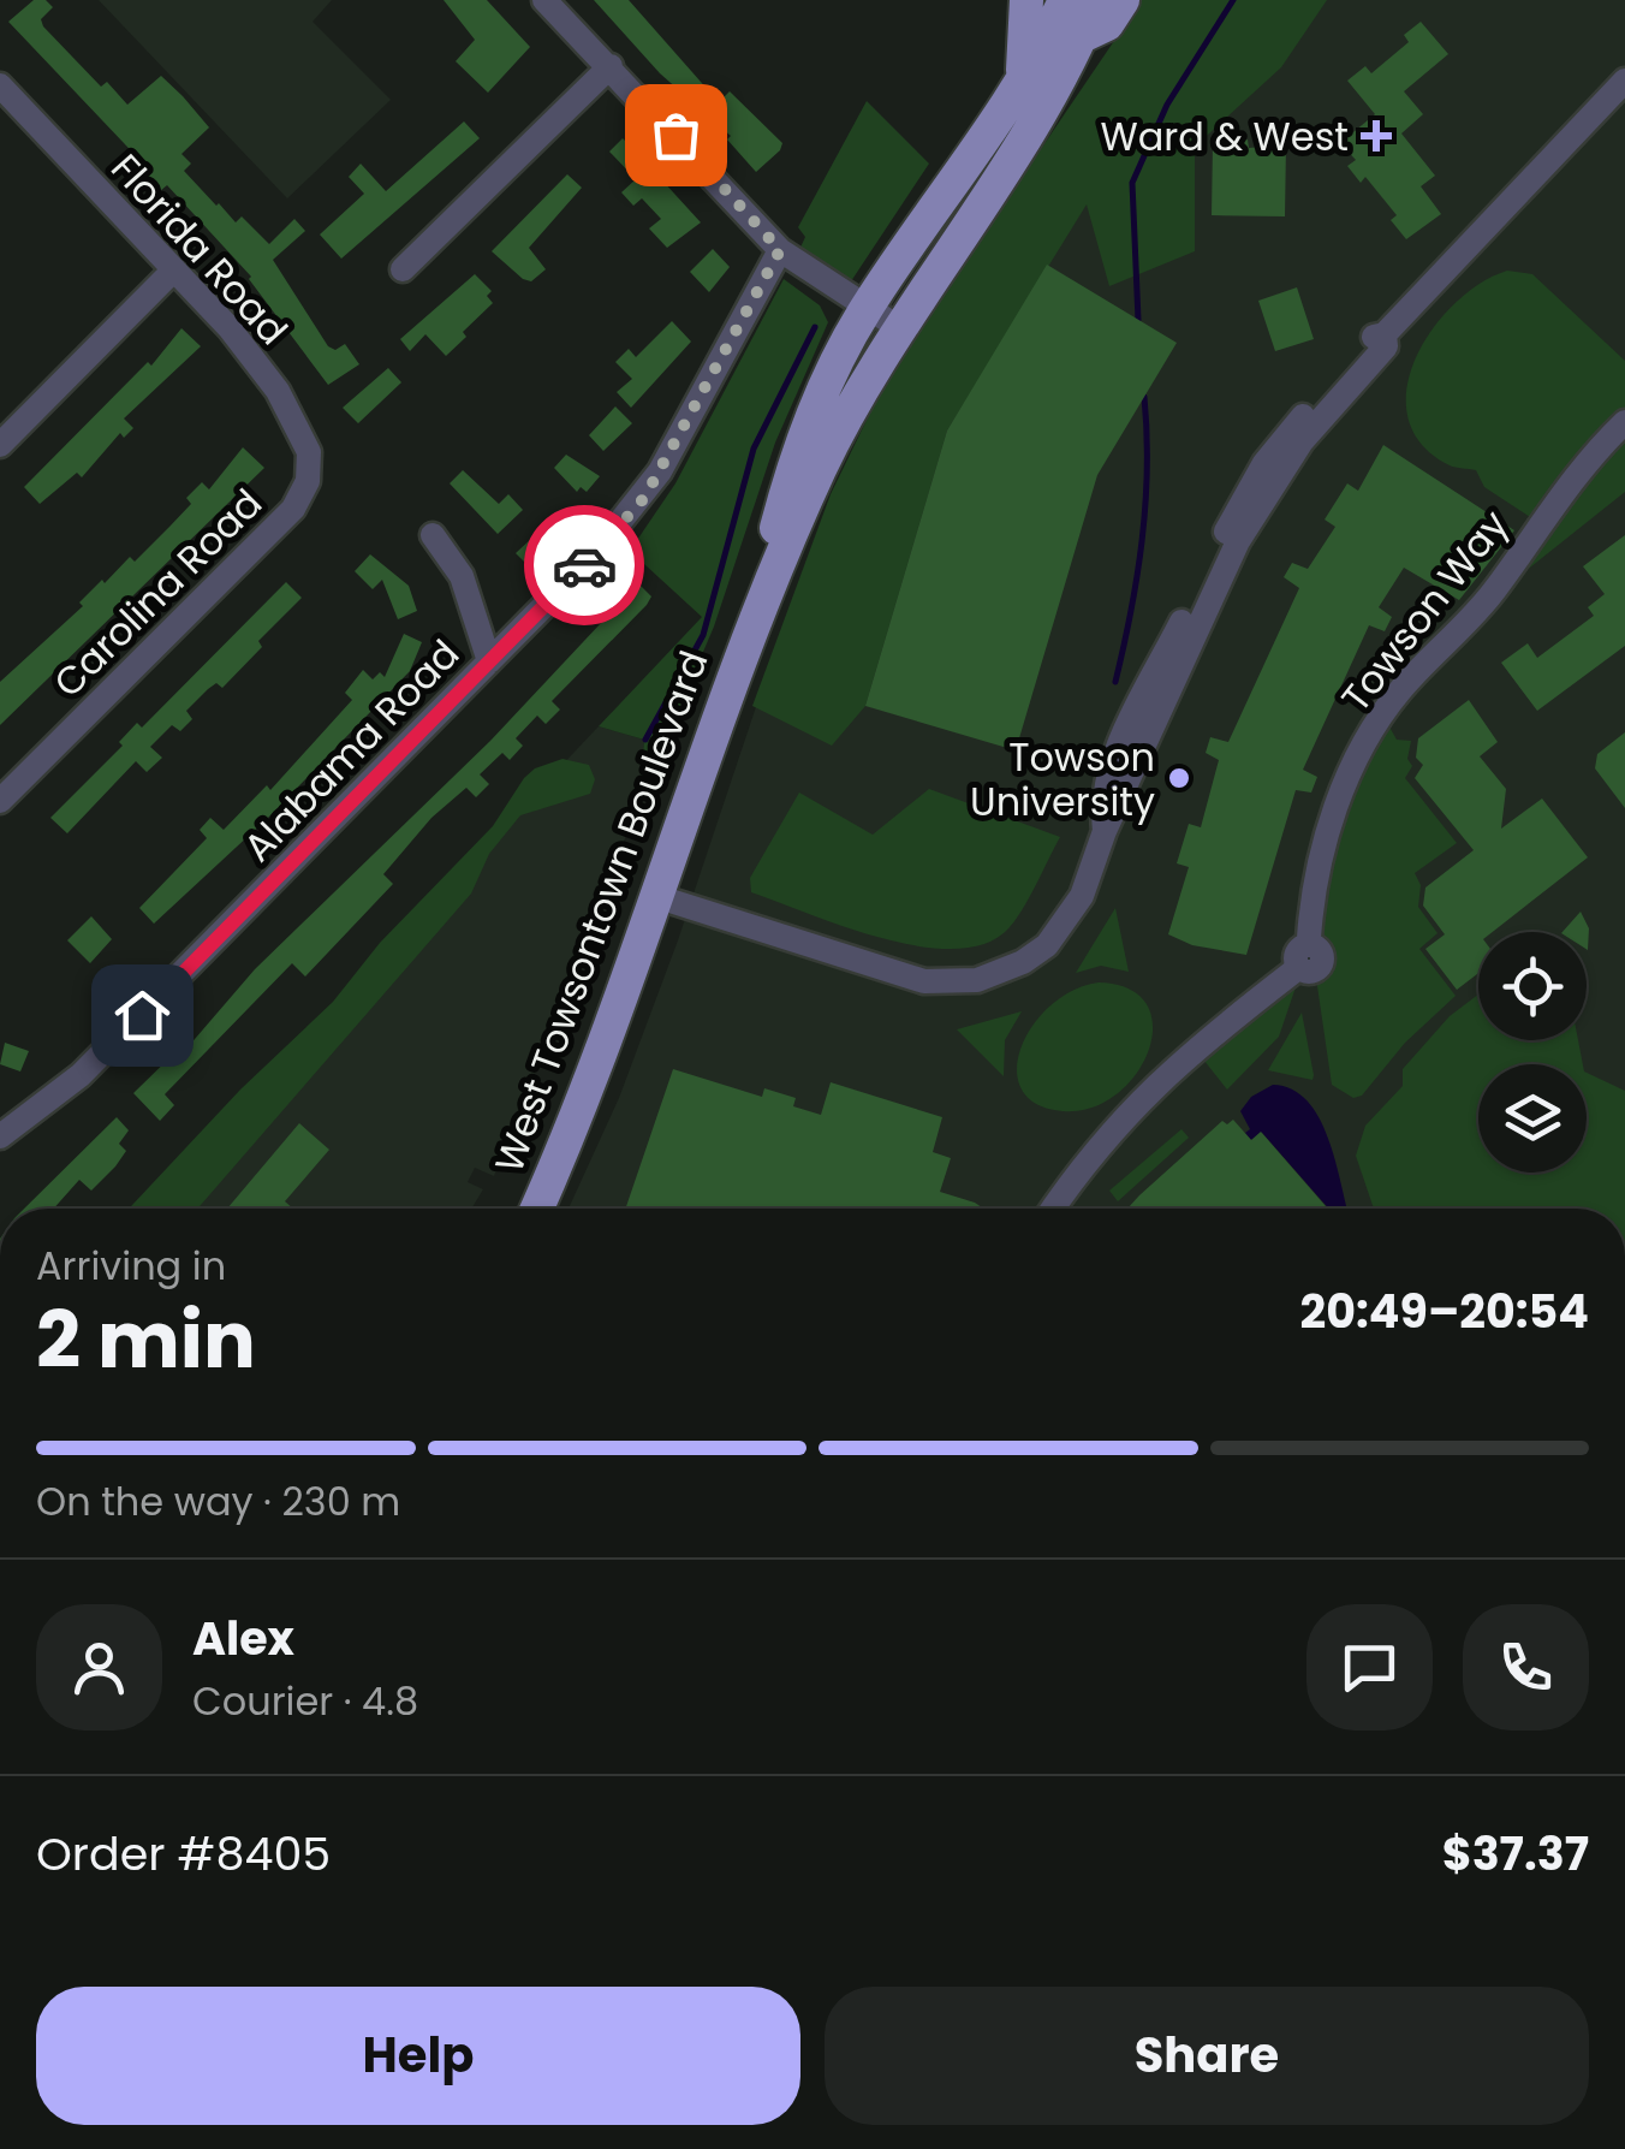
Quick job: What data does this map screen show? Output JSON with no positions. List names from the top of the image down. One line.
{"streets":{"main road":["West Towsontown Boulevard"],"street":["Florida Road","Carolina Road","Towson Way","Alabama Road"]},"crossings":[["Florida Road","Carolina Road"]],"places":{"health":["Ward & West"],"other":["Towson University"]},"page":{"heading":["2 min","Arriving in","20:49–20:54"],"panel":["Alex","Courier · 4.8","Order #8405","$37.37"],"bar":"On the way · 230 m","buttons":["Help","Share"]}}
